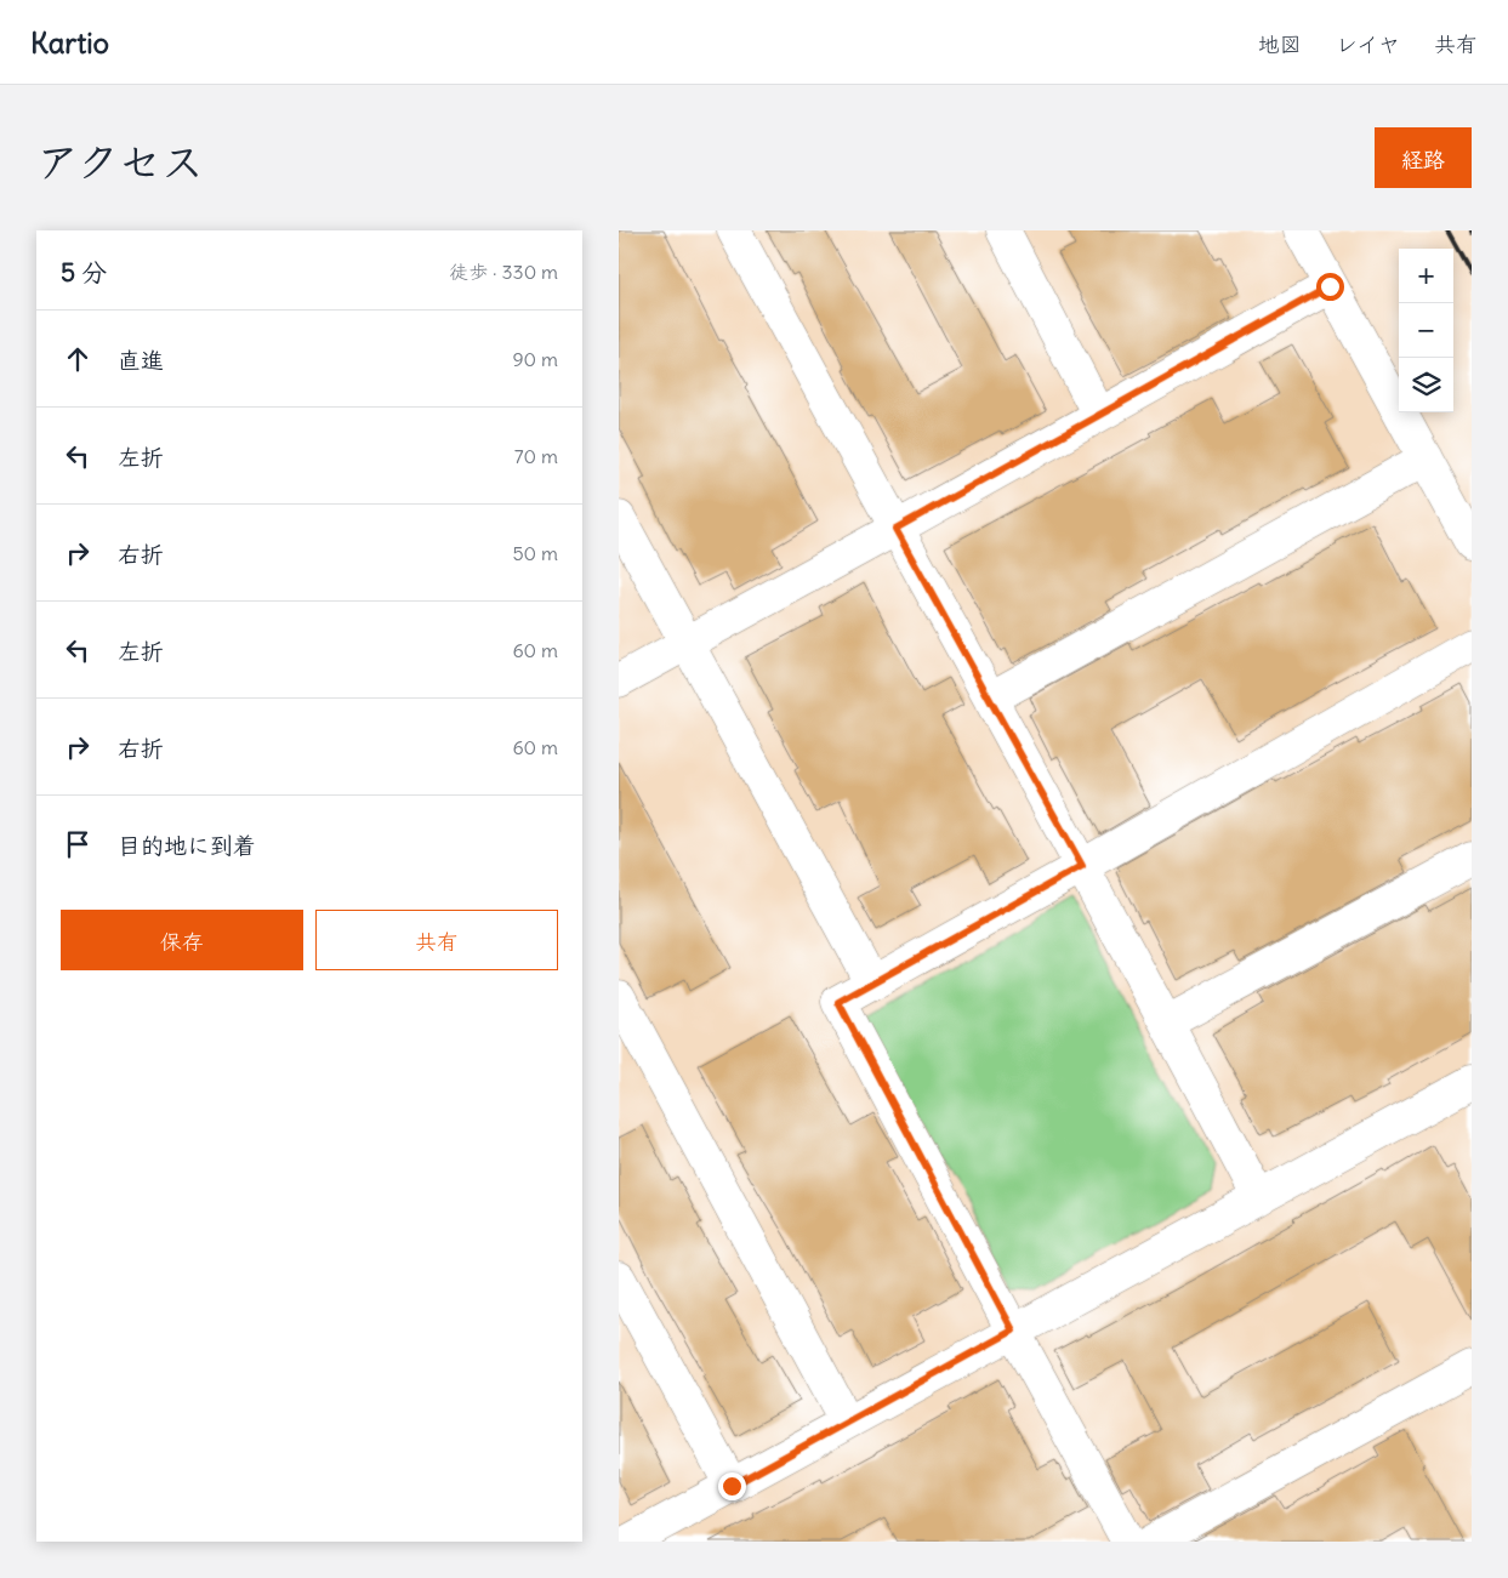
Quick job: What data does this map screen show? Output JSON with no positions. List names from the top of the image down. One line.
{"page":{"header":"Kartio","nav":["地図","レイヤ","共有"],"title":"アクセス","buttons":["経路",["保存","共有"]],"heading":["5 分","徒歩 · 330 m"],"map_buttons":["+","−"],"list":[["直進","90 m"],["左折","70 m"],["右折","50 m"],["左折","60 m"],["右折","60 m"],"目的地に到着"]}}
